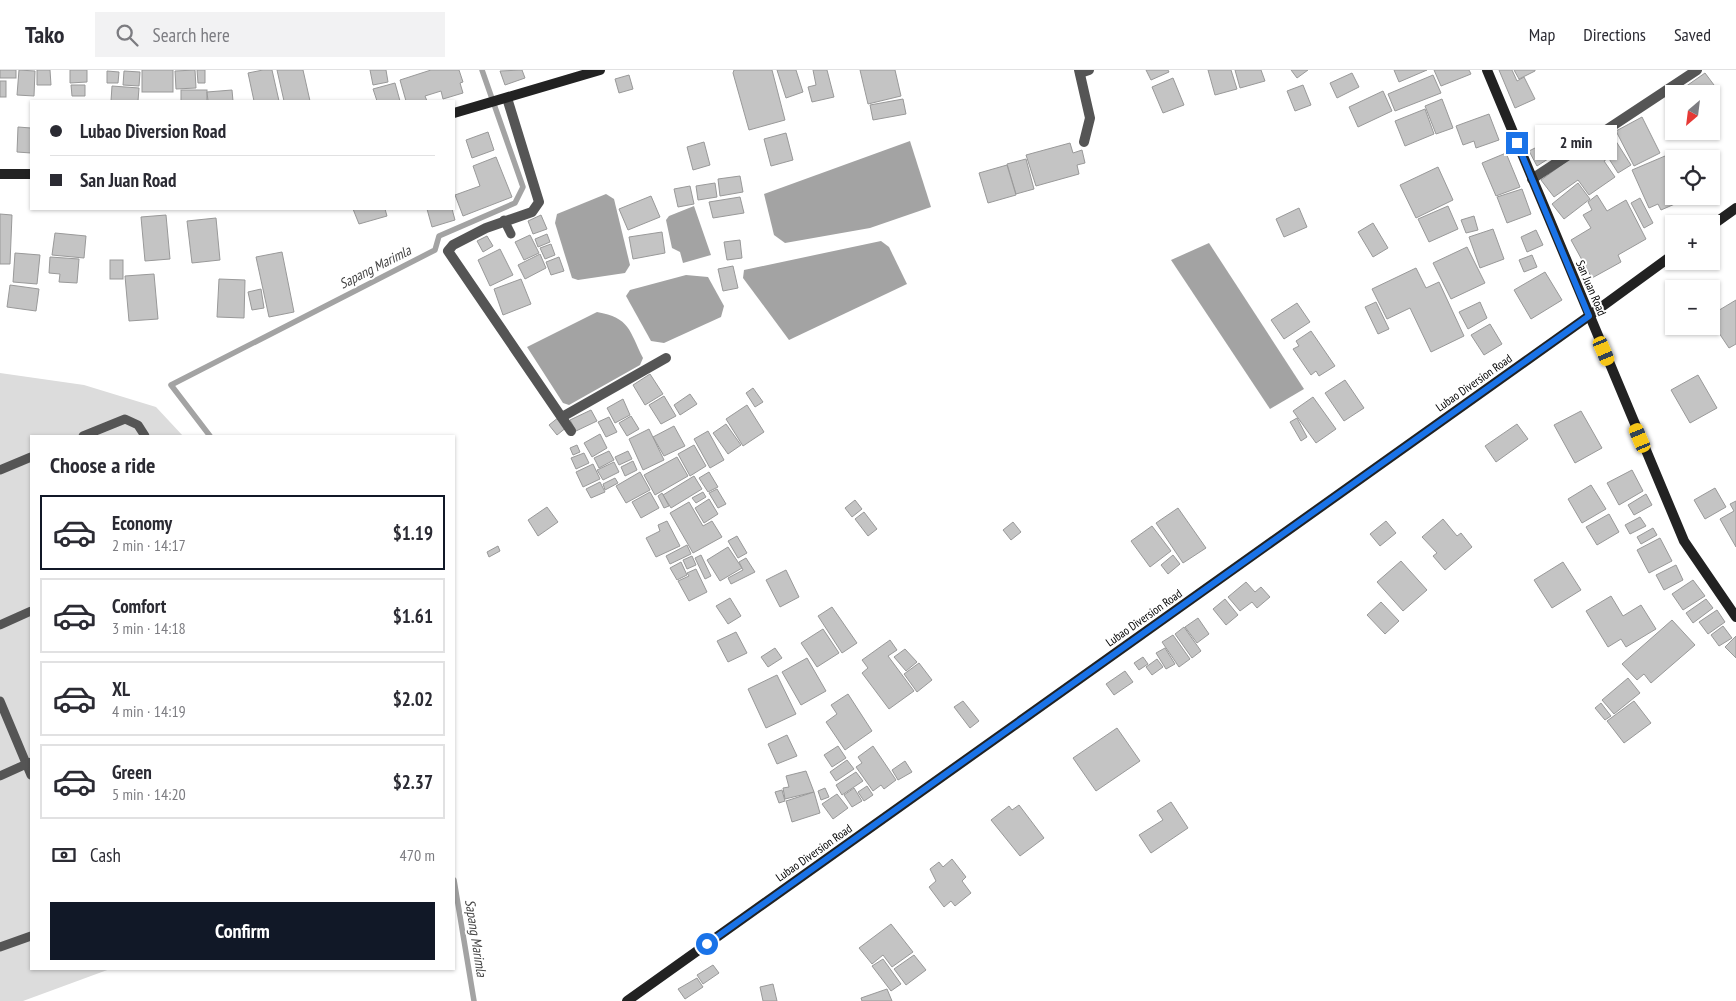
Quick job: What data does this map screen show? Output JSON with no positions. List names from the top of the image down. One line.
{"streets":{"street":["San Juan Road","Lubao Diversion Road"]},"crossings":[["San Juan Road","Lubao Diversion Road"]],"water":["Sapang Marimla"],"north":"bottom left","page":{"header":"Tako","search":"Search here","nav":["Map","Directions","Saved"],"map_buttons":["+","−"],"banner":["Lubao Diversion Road","San Juan Road"],"bubble":"2 min","heading":"Choose a ride","list":[{"name":"Economy","note":"2 min · 14:17","value":"$1.19"},{"name":"Comfort","note":"3 min · 14:18","value":"$1.61"},{"name":"XL","note":"4 min · 14:19","value":"$2.02"},{"name":"Green","note":"5 min · 14:20","value":"$2.37"}],"pay":["Cash","470 m"],"buttons":"Confirm"}}
